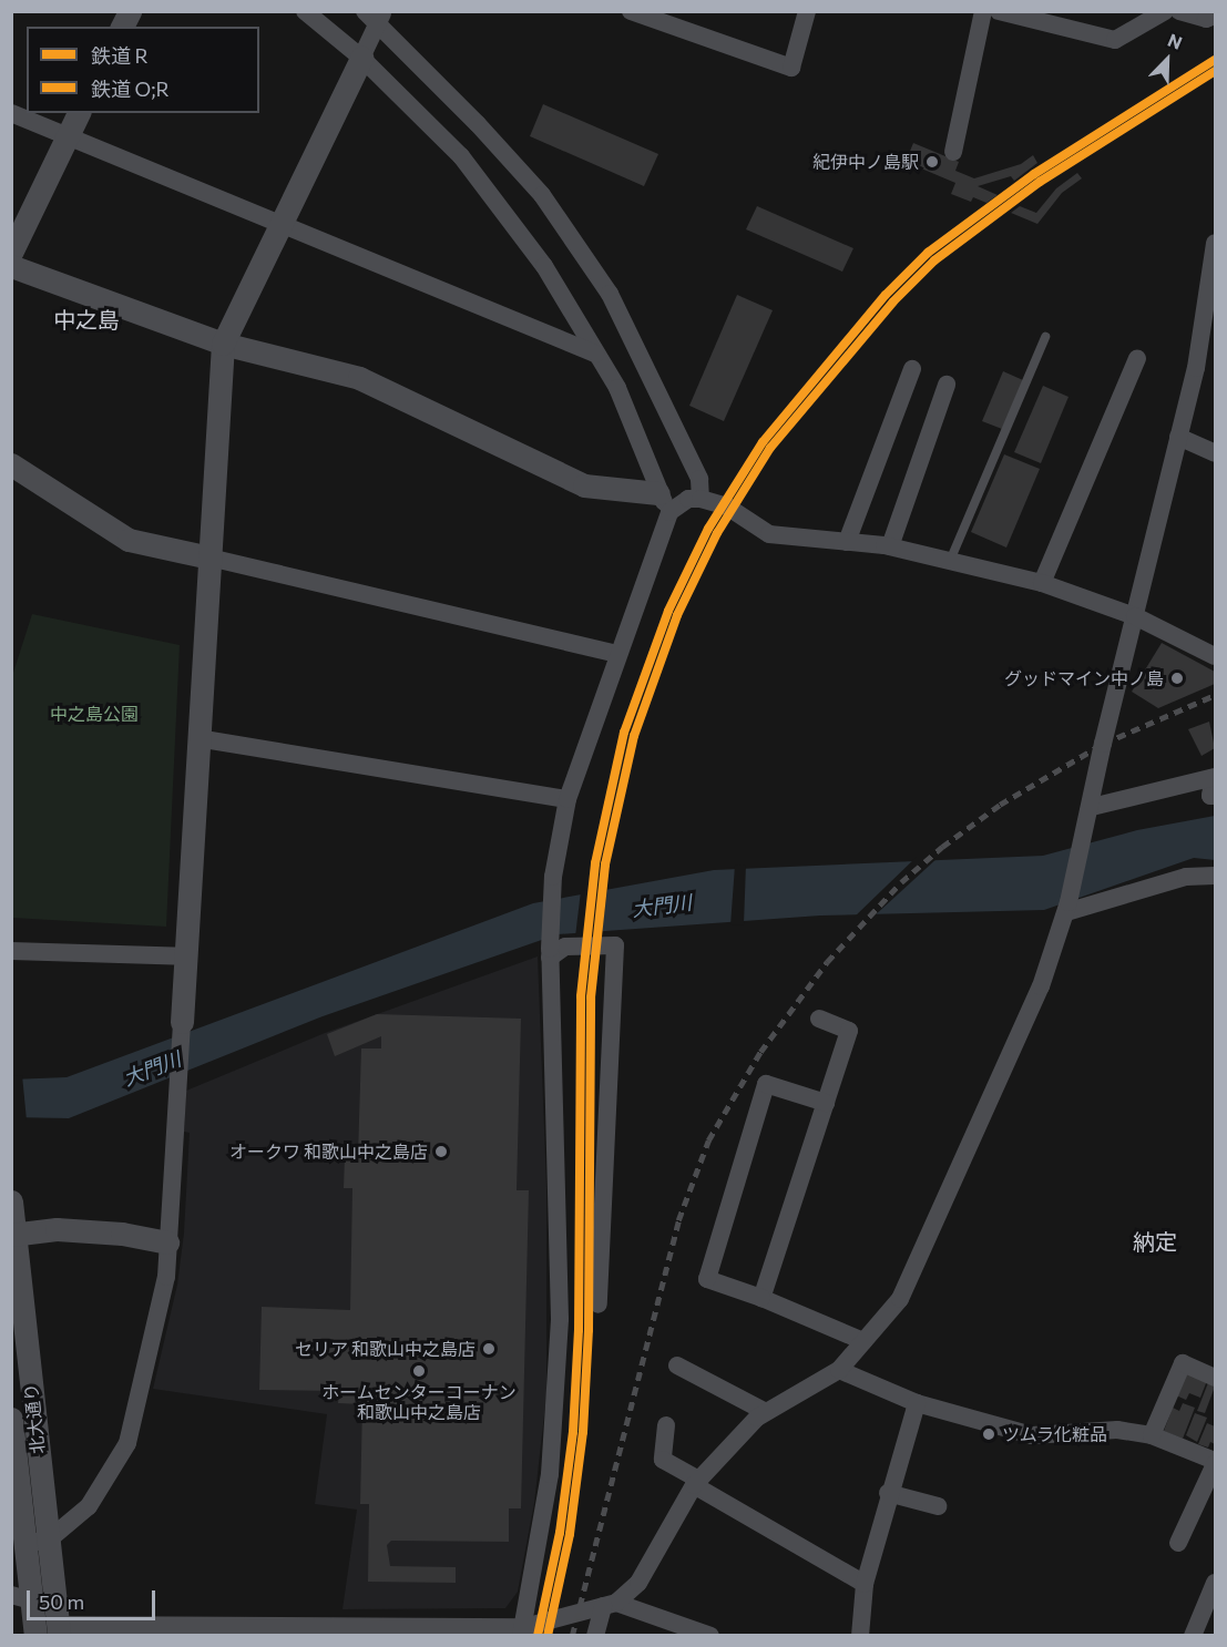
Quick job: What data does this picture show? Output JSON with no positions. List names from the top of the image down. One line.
{"streets":{"street":["北大通り"]},"districts":["中之島","納定"],"water":["大門川"],"parks":["中之島公園"],"places":["紀伊中ノ島駅","グッドマイン中ノ島","オークワ 和歌山中之島店","セリア 和歌山中之島店","ホームセンターコーナン 和歌山中之島店","ツムラ化粧品"],"lines":["rail line R","rail line O;R"],"legend":["鉄道 R","鉄道 O;R"],"scale_bar":"50 m","north":"top right"}
